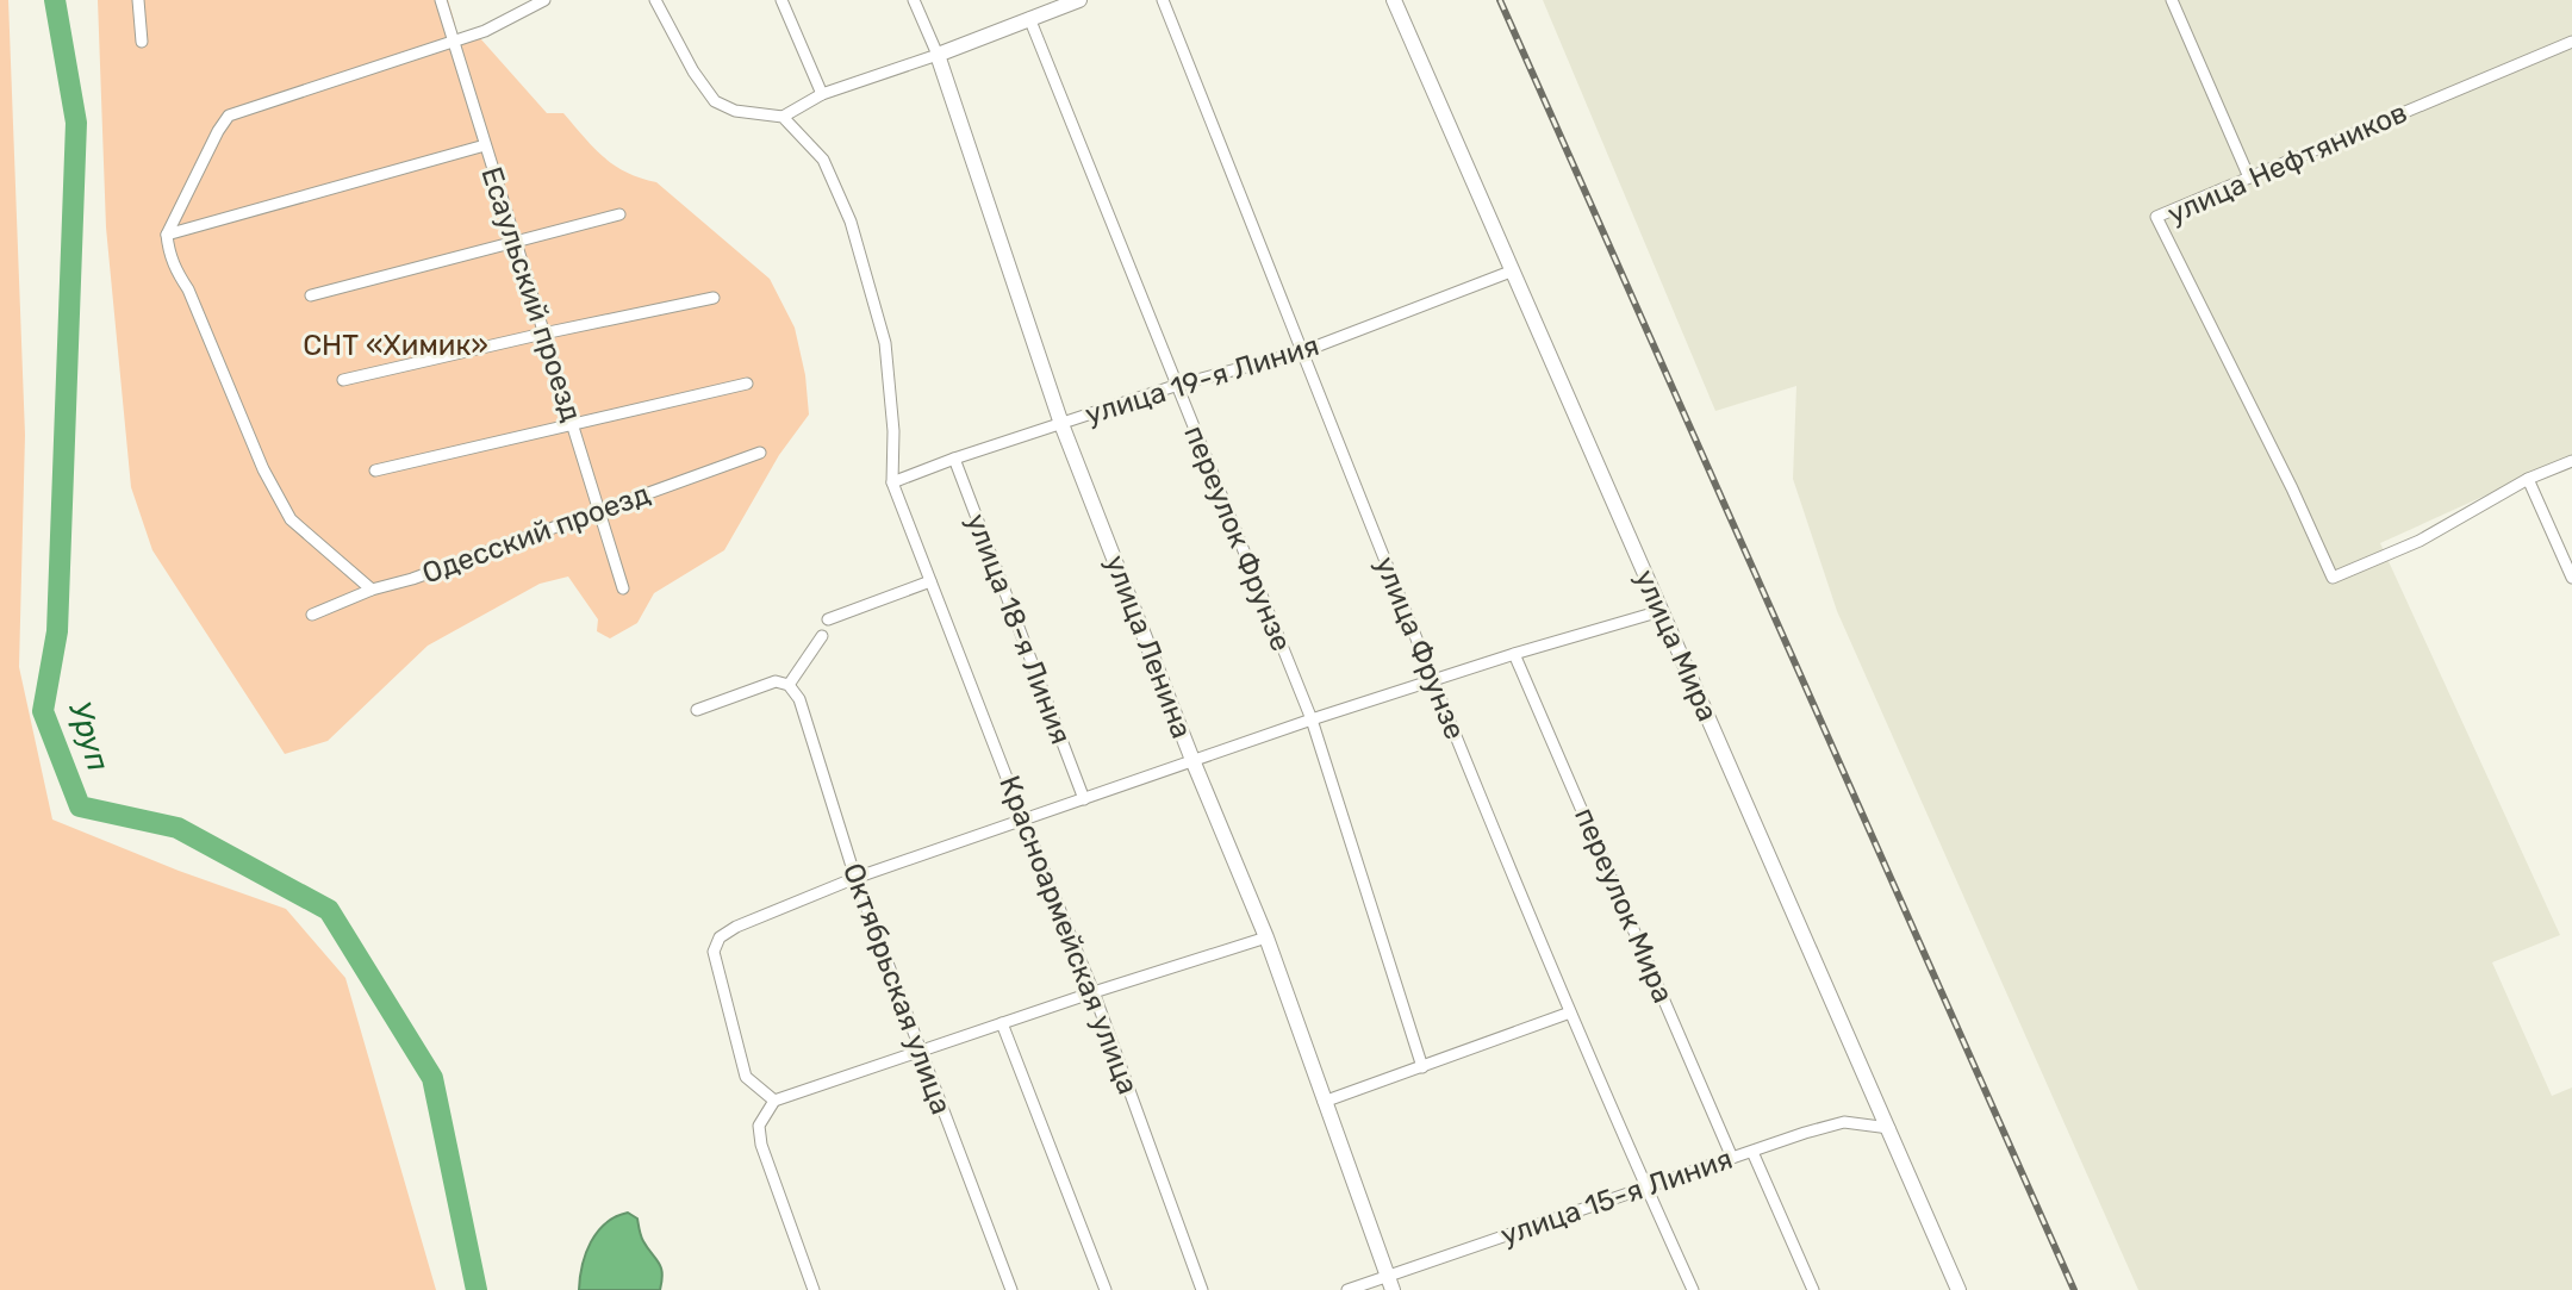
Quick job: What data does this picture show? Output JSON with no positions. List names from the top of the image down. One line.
{"streets":{"main road":["улица Мира","улица Ленина"],"street":["улица Нефтяников","Есаульский проезд","улица 19-я Линия","Одесский проезд","переулок Фрунзе","улица 18-я Линия","улица Фрунзе","переулок Мира","Красноармейская улица","Октябрьская улица","улица 15-я Линия"]},"crossings":[["Есаульский проезд","Одесский проезд"],["улица 19-я Линия","переулок Фрунзе"],["улица 19-я Линия","улица 18-я Линия"],["улица 19-я Линия","улица Мира"],["улица 19-я Линия","улица Ленина"],["улица 19-я Линия","улица Фрунзе"],["улица 19-я Линия","Красноармейская улица"],["улица Мира","улица 15-я Линия"],["улица Ленина","улица 15-я Линия"],["улица Фрунзе","улица 15-я Линия"],["переулок Мира","улица 15-я Линия"]],"water":["Уруп"],"parks":["СНТ «Химик»"]}
